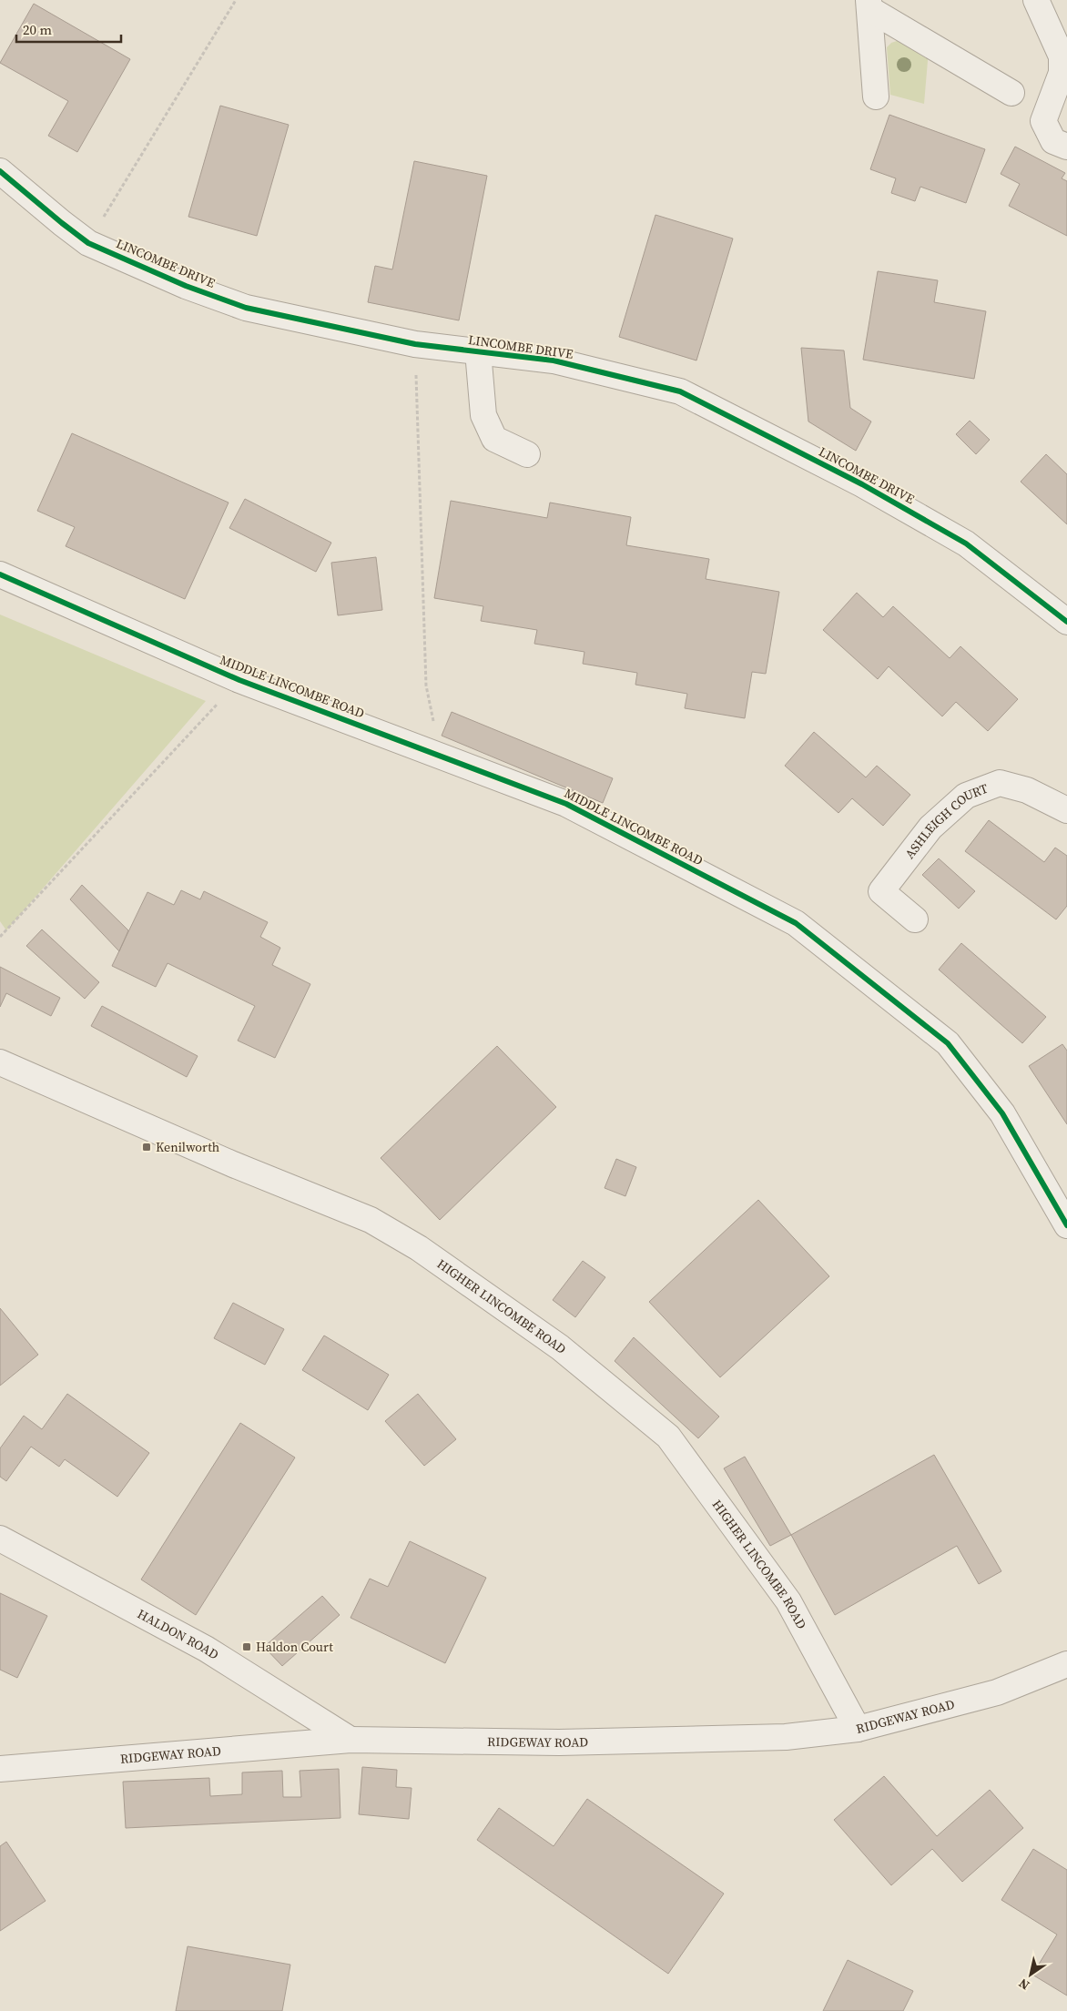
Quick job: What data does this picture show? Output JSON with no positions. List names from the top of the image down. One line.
{"streets":{"street":["LINCOMBE DRIVE","MIDDLE LINCOMBE ROAD","ASHLEIGH COURT","HIGHER LINCOMBE ROAD","HALDON ROAD","RIDGEWAY ROAD"]},"crossings":[["HIGHER LINCOMBE ROAD","RIDGEWAY ROAD"],["HALDON ROAD","RIDGEWAY ROAD"]],"places":{"transit":["Kenilworth","Haldon Court"]},"scale_bar":"20 m","north":"bottom left"}
